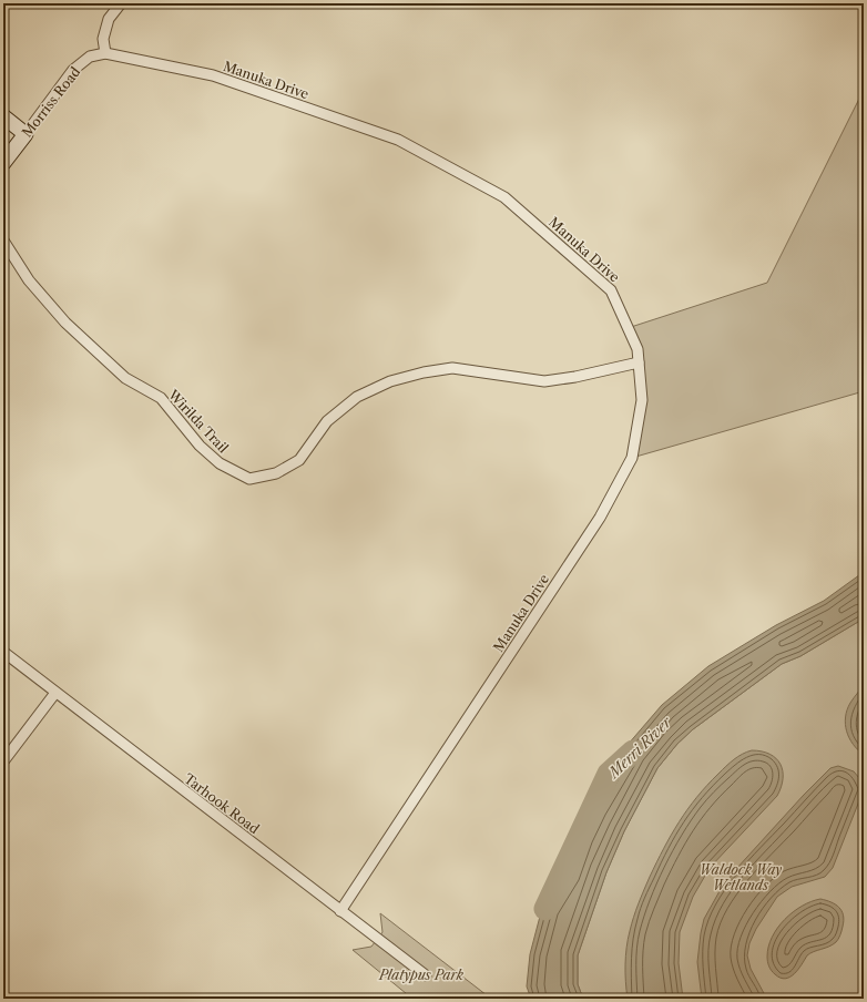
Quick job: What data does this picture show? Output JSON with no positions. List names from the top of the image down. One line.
{"streets":{"street":["Manuka Drive","Morriss Road","Wirilda Trail","Tarhook Road"]},"crossings":[["Manuka Drive","Morriss Road"],["Manuka Drive","Wirilda Trail"],["Manuka Drive","Tarhook Road"]],"water":["Merri River"],"parks":["Waldock Way Wetlands","Platypus Park"]}
